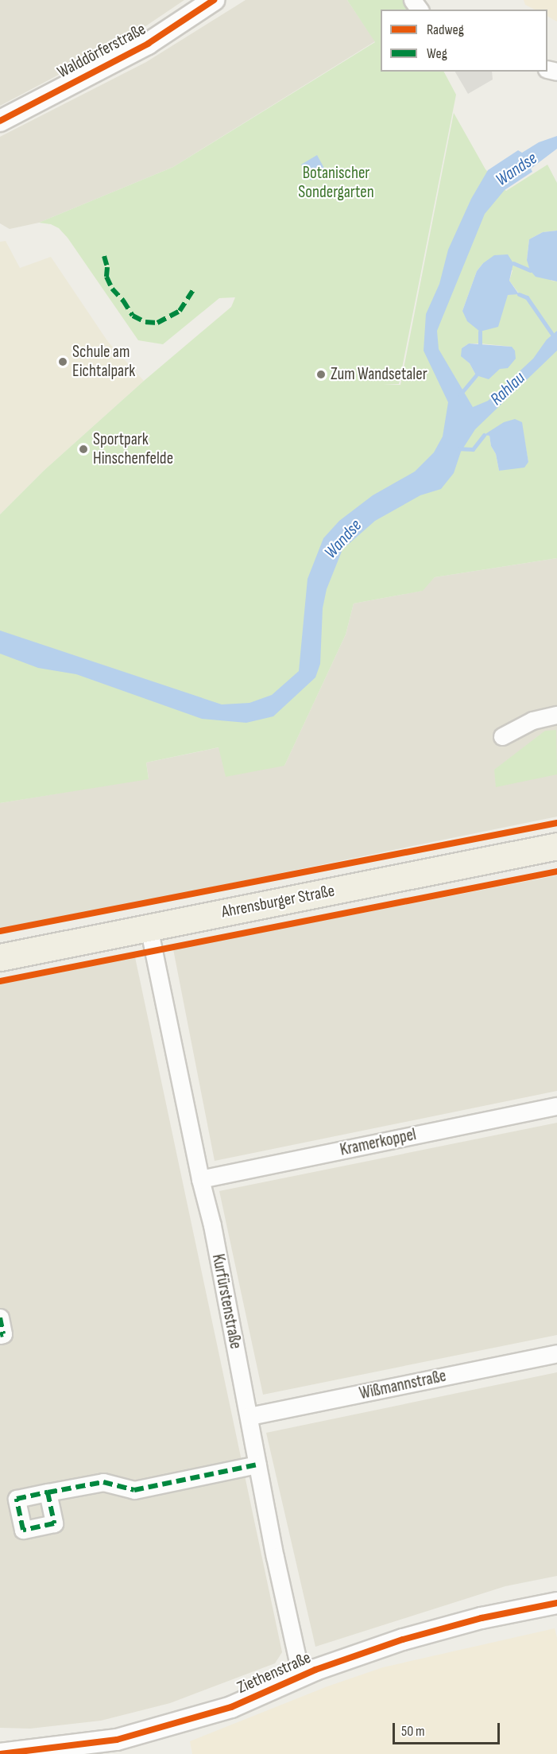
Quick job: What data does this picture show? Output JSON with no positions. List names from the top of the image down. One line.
{"streets":{"main road":["Ahrensburger Straße"],"street":["Walddörferstraße","Kramerkoppel","Kurfürstenstraße","Wißmannstraße","Ziethenstraße"]},"crossings":[["Ahrensburger Straße","Kurfürstenstraße"],["Kramerkoppel","Kurfürstenstraße"],["Kurfürstenstraße","Wißmannstraße"],["Kurfürstenstraße","Ziethenstraße"]],"water":["Wandse","Rahlau"],"parks":["Botanischer Sondergarten"],"places":["Schule am Eichtalpark","Zum Wandsetaler","Sportpark Hinschenfelde"],"legend":["Radweg","Weg"],"scale_bar":"50 m"}
